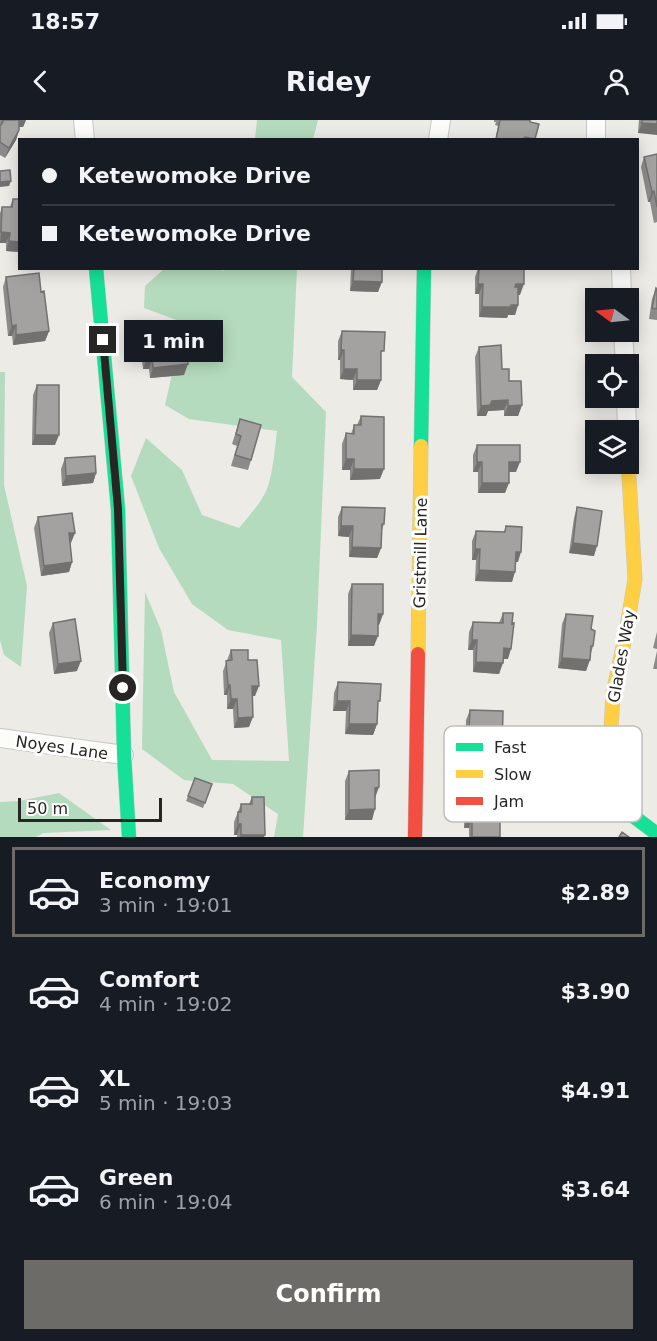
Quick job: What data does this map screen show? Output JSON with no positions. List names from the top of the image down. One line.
{"streets":{"street":["Gristmill Lane","Glades Way","Noyes Lane"]},"legend":["Fast","Slow","Jam"],"scale_bar":"50 m","north":"left","page":{"status":"18:57","header":"Ridey","banner":["Ketewomoke Drive","Ketewomoke Drive"],"bubble":"1 min","scale":"50 m","list":[{"name":"Economy","note":"3 min · 19:01","value":"$2.89"},{"name":"Comfort","note":"4 min · 19:02","value":"$3.90"},{"name":"XL","note":"5 min · 19:03","value":"$4.91"},{"name":"Green","note":"6 min · 19:04","value":"$3.64"}],"buttons":"Confirm"}}
